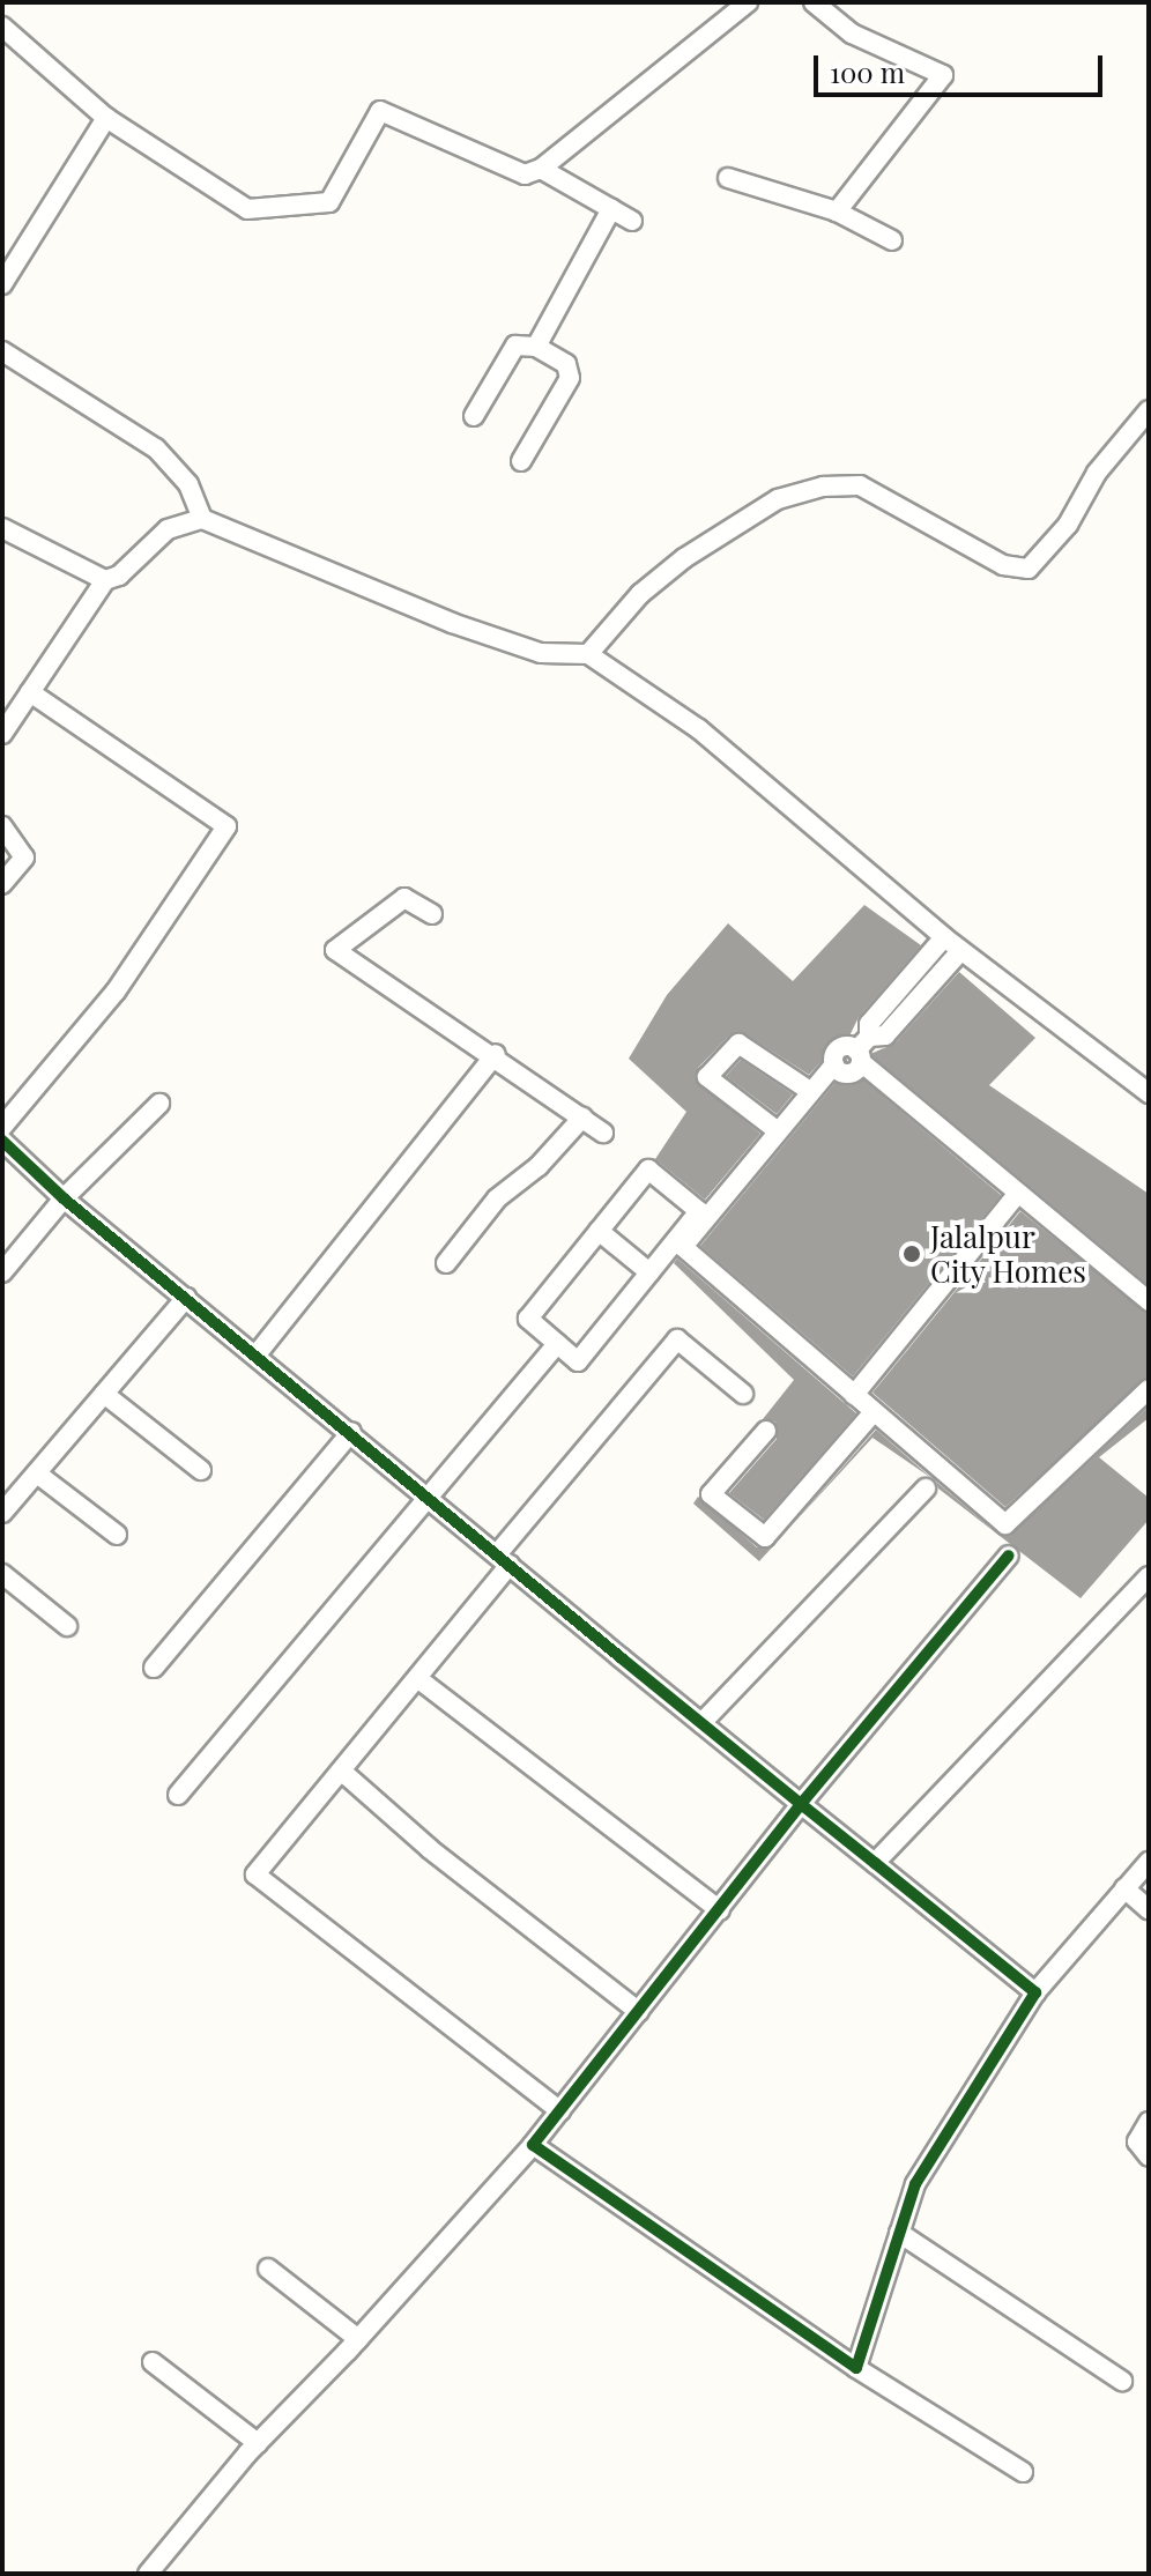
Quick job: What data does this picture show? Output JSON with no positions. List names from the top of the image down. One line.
{"places":["Jalalpur City Homes"],"scale_bar":"100 m"}
